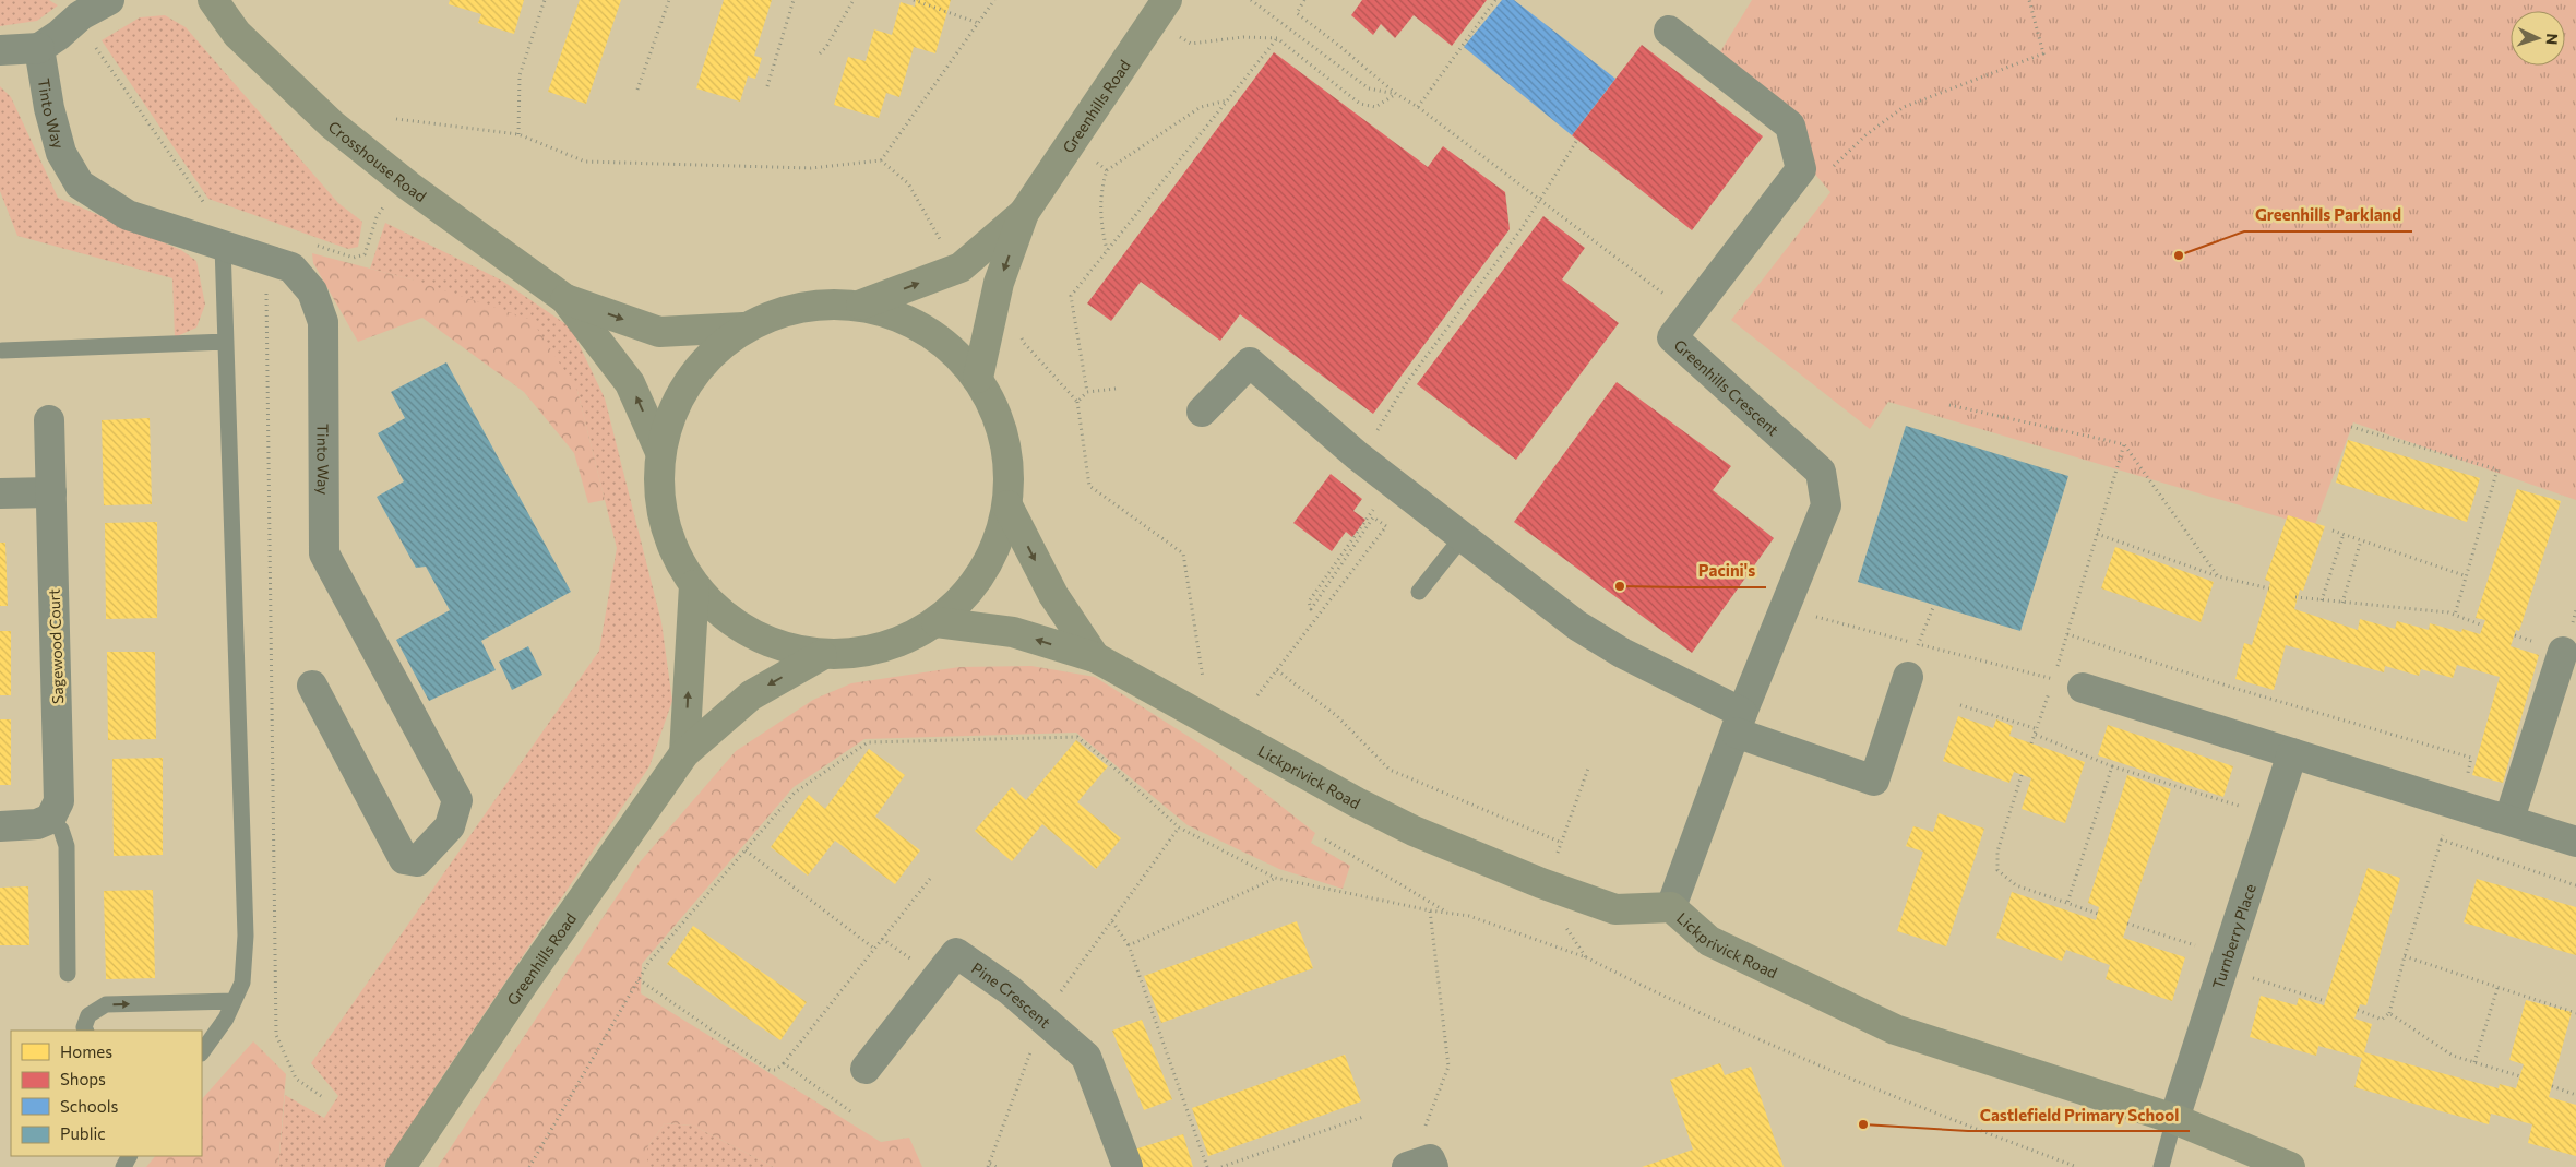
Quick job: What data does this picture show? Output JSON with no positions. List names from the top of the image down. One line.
{"streets":{"street":["Greenhills Road","Tinto Way","Crosshouse Road","Greenhills Crescent","Sagewood Court","Lickprivick Road","Turnberry Place","Pine Crescent"]},"crossings":[["Greenhills Crescent","Lickprivick Road"],["Lickprivick Road","Turnberry Place"]],"places":["Greenhills Parkland","Pacini's","Castlefield Primary School"],"legend":["Homes","Shops","Schools","Public"],"north":"right"}
